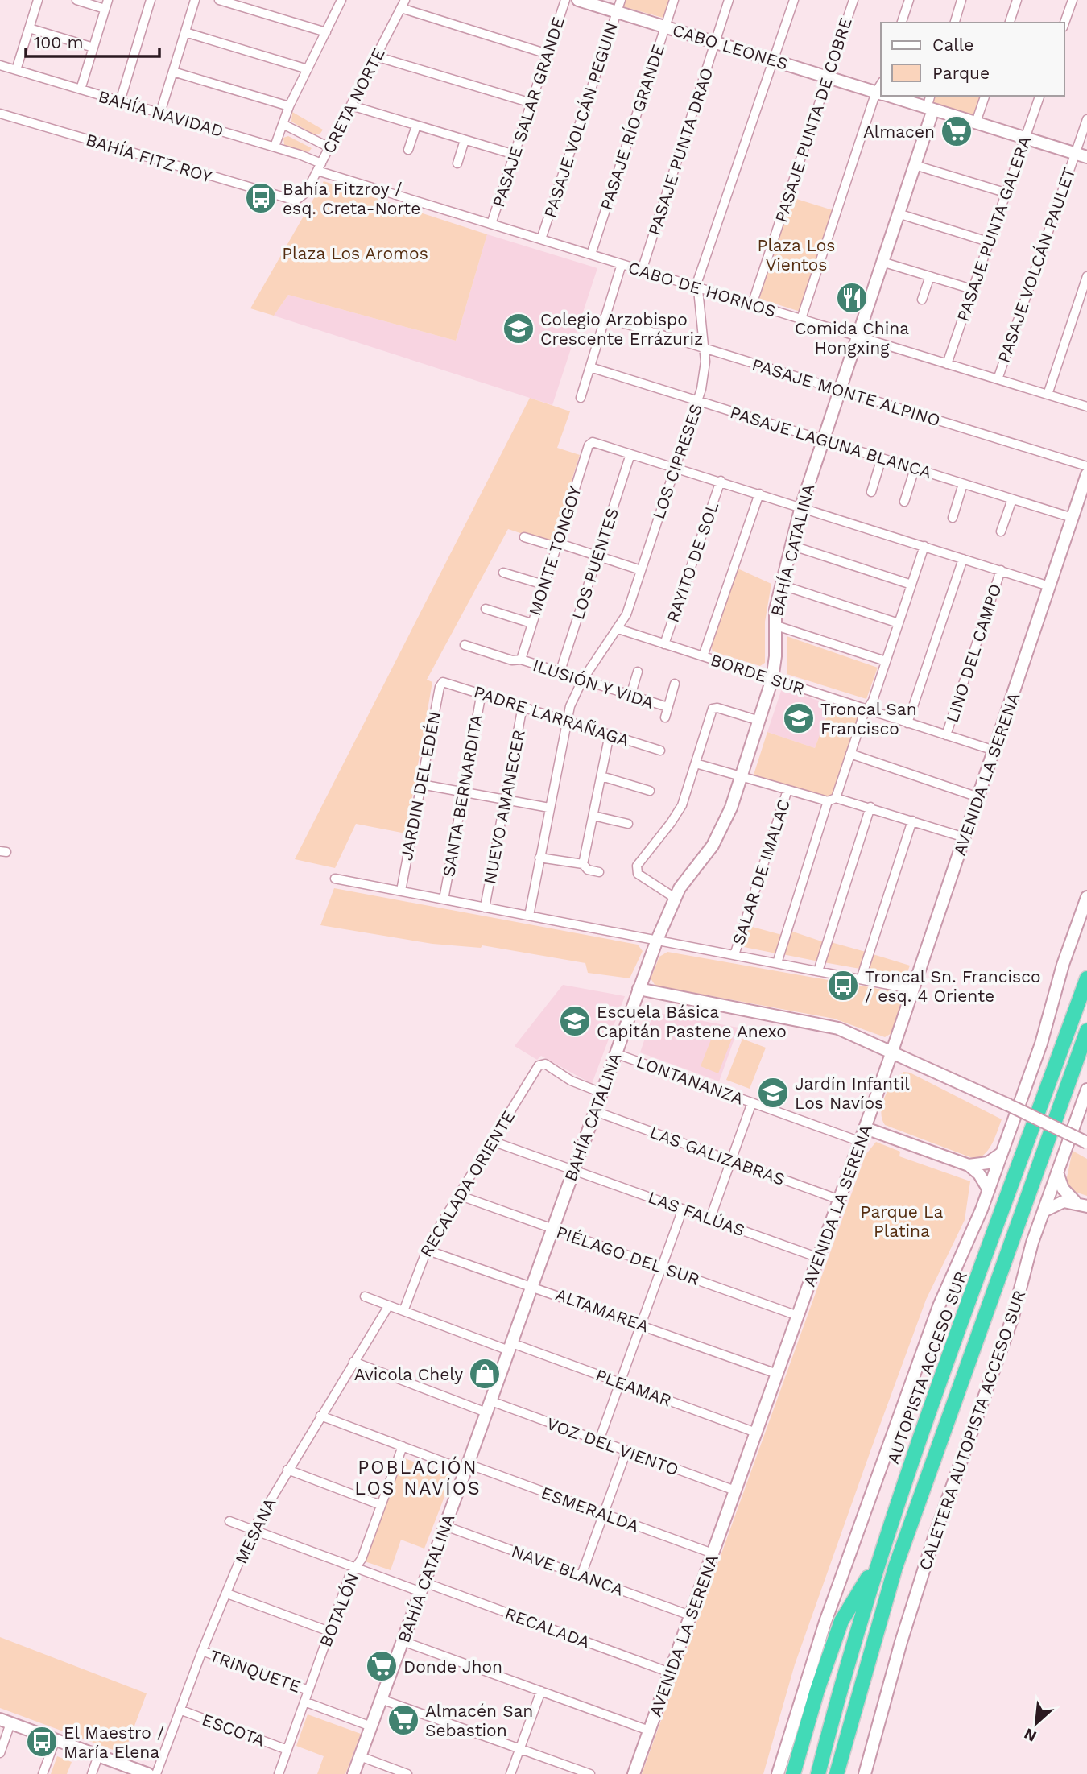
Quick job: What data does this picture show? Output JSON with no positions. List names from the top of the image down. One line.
{"streets":{"highway":["AUTOPISTA ACCESO SUR"],"street":["CABO LEONES","CRETA NORTE","PASAJE SALAR GRANDE","BAHÍA NAVIDAD","PASAJE VOLCÁN PEGUIN","PASAJE PUNTA DE COBRE","PASAJE RÍO GRANDE","PASAJE PUNTA DRAO","BAHÍA FITZ ROY","PASAJE PUNTA GALERA","PASAJE VOLCÁN PAULET","CABO DE HORNOS","PASAJE MONTE ALPINO","PASAJE LAGUNA BLANCA","LOS CIPRESES","BAHÍA CATALINA","MONTE TONGOY","RAYITO DE SOL","LOS PUENTES","LINO DEL CAMPO","BORDE SUR","ILUSIÓN Y VIDA","PADRE LARRAÑAGA","AVENIDA LA SERENA","JARDIN DEL EDÉN","SANTA BERNARDITA","NUEVO AMANECER","SALAR DE IMALAC","LONTANANZA","LAS GALIZABRAS","RECALADA ORIENTE","LAS FALÚAS","PIÉLAGO DEL SUR","ALTAMAREA","PLEAMAR","CALETERA AUTOPISTA ACCESO SUR","VOZ DEL VIENTO","ESMERALDA","MESANA","NAVE BLANCA","BOTALÓN","RECALADA","TRINQUETE","ESCOTA"]},"crossings":[["CABO LEONES","PASAJE VOLCÁN PEGUIN"],["CABO LEONES","PASAJE PUNTA DE COBRE"],["CABO LEONES","PASAJE RÍO GRANDE"],["CABO LEONES","PASAJE PUNTA DRAO"],["CABO LEONES","PASAJE PUNTA GALERA"],["CABO LEONES","PASAJE VOLCÁN PAULET"],["CABO LEONES","LOS CIPRESES"],["CABO LEONES","BAHÍA CATALINA"],["CRETA NORTE","BAHÍA NAVIDAD"],["CRETA NORTE","BAHÍA FITZ ROY"],["CRETA NORTE","CABO DE HORNOS"],["PASAJE SALAR GRANDE","CABO DE HORNOS"],["BAHÍA NAVIDAD","CABO DE HORNOS"],["PASAJE VOLCÁN PEGUIN","CABO DE HORNOS"],["PASAJE PUNTA DE COBRE","CABO DE HORNOS"],["PASAJE RÍO GRANDE","CABO DE HORNOS"],["PASAJE PUNTA DRAO","CABO DE HORNOS"],["PASAJE PUNTA GALERA","CABO DE HORNOS"],["PASAJE VOLCÁN PAULET","CABO DE HORNOS"],["CABO DE HORNOS","LOS CIPRESES"],["CABO DE HORNOS","BAHÍA CATALINA"],["PASAJE MONTE ALPINO","LOS CIPRESES"],["PASAJE MONTE ALPINO","BAHÍA CATALINA"],["PASAJE LAGUNA BLANCA","LOS CIPRESES"],["PASAJE LAGUNA BLANCA","BAHÍA CATALINA"],["PASAJE LAGUNA BLANCA","AVENIDA LA SERENA"],["LOS CIPRESES","BORDE SUR"],["LOS CIPRESES","ILUSIÓN Y VIDA"],["LOS CIPRESES","PADRE LARRAÑAGA"],["BAHÍA CATALINA","BORDE SUR"],["BAHÍA CATALINA","LONTANANZA"],["BAHÍA CATALINA","LAS GALIZABRAS"],["BAHÍA CATALINA","RECALADA ORIENTE"],["BAHÍA CATALINA","LAS FALÚAS"],["BAHÍA CATALINA","PIÉLAGO DEL SUR"],["BAHÍA CATALINA","ALTAMAREA"],["BAHÍA CATALINA","PLEAMAR"],["BAHÍA CATALINA","VOZ DEL VIENTO"],["BAHÍA CATALINA","ESMERALDA"],["BAHÍA CATALINA","NAVE BLANCA"],["BAHÍA CATALINA","RECALADA"],["BAHÍA CATALINA","TRINQUETE"],["MONTE TONGOY","LOS PUENTES"],["MONTE TONGOY","ILUSIÓN Y VIDA"],["RAYITO DE SOL","BORDE SUR"],["LOS PUENTES","ILUSIÓN Y VIDA"],["LINO DEL CAMPO","BORDE SUR"],["BORDE SUR","AVENIDA LA SERENA"],["PADRE LARRAÑAGA","JARDIN DEL EDÉN"],["PADRE LARRAÑAGA","SANTA BERNARDITA"],["PADRE LARRAÑAGA","NUEVO AMANECER"],["AVENIDA LA SERENA","LONTANANZA"],["AVENIDA LA SERENA","LAS GALIZABRAS"],["AVENIDA LA SERENA","LAS FALÚAS"],["AVENIDA LA SERENA","PIÉLAGO DEL SUR"],["AVENIDA LA SERENA","ALTAMAREA"],["AVENIDA LA SERENA","PLEAMAR"],["AVENIDA LA SERENA","VOZ DEL VIENTO"],["AVENIDA LA SERENA","ESMERALDA"],["AVENIDA LA SERENA","NAVE BLANCA"],["AVENIDA LA SERENA","RECALADA"],["RECALADA ORIENTE","LAS FALÚAS"],["RECALADA ORIENTE","PIÉLAGO DEL SUR"],["RECALADA ORIENTE","ALTAMAREA"],["RECALADA ORIENTE","PLEAMAR"],["PLEAMAR","MESANA"],["ESMERALDA","MESANA"],["ESMERALDA","BOTALÓN"],["MESANA","RECALADA"],["MESANA","TRINQUETE"],["MESANA","ESCOTA"],["BOTALÓN","RECALADA"],["BOTALÓN","TRINQUETE"],["BOTALÓN","ESCOTA"]],"districts":["POBLACIÓN LOS NAVÍOS"],"parks":["Plaza Los Vientos","Plaza Los Aromos","Parque La Platina"],"places":{"supermarket":["Almacen","Donde Jhon","Almacén San Sebastion"],"bus stop":["Bahía Fitzroy / esq. Creta-Norte","Troncal Sn. Francisco / esq. 4 Oriente","El Maestro / María Elena"],"restaurant":["Comida China Hongxing"],"school or university":["Colegio Arzobispo Crescente Errázuriz","Troncal San Francisco","Escuela Básica Capitán Pastene Anexo","Jardín Infantil Los Navíos"],"shop":["Avicola Chely"]},"legend":["Calle","Parque"],"scale_bar":"100 m","north":"bottom left"}
